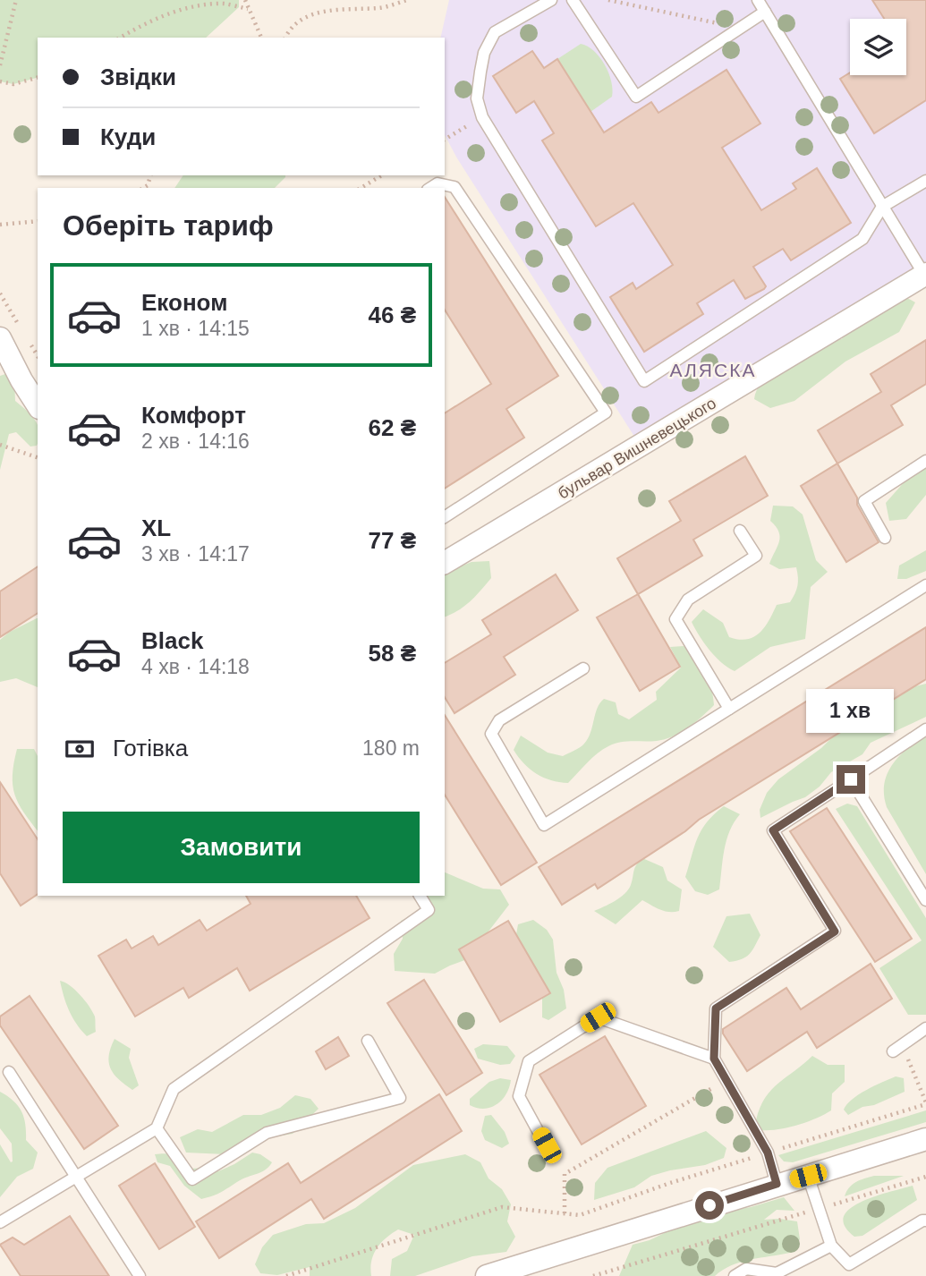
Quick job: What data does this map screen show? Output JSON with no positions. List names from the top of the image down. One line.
{"streets":{"street":["бульвар Вишневецького"]},"districts":["АЛЯСКА"],"page":{"banner":["Звідки","Куди"],"heading":"Оберіть тариф","list":[{"name":"Економ","note":"1 хв · 14:15","value":"46 ₴"},{"name":"Комфорт","note":"2 хв · 14:16","value":"62 ₴"},{"name":"XL","note":"3 хв · 14:17","value":"77 ₴"},{"name":"Black","note":"4 хв · 14:18","value":"58 ₴"}],"bubble":"1 хв","pay":["Готівка","180 m"],"buttons":"Замовити"}}
